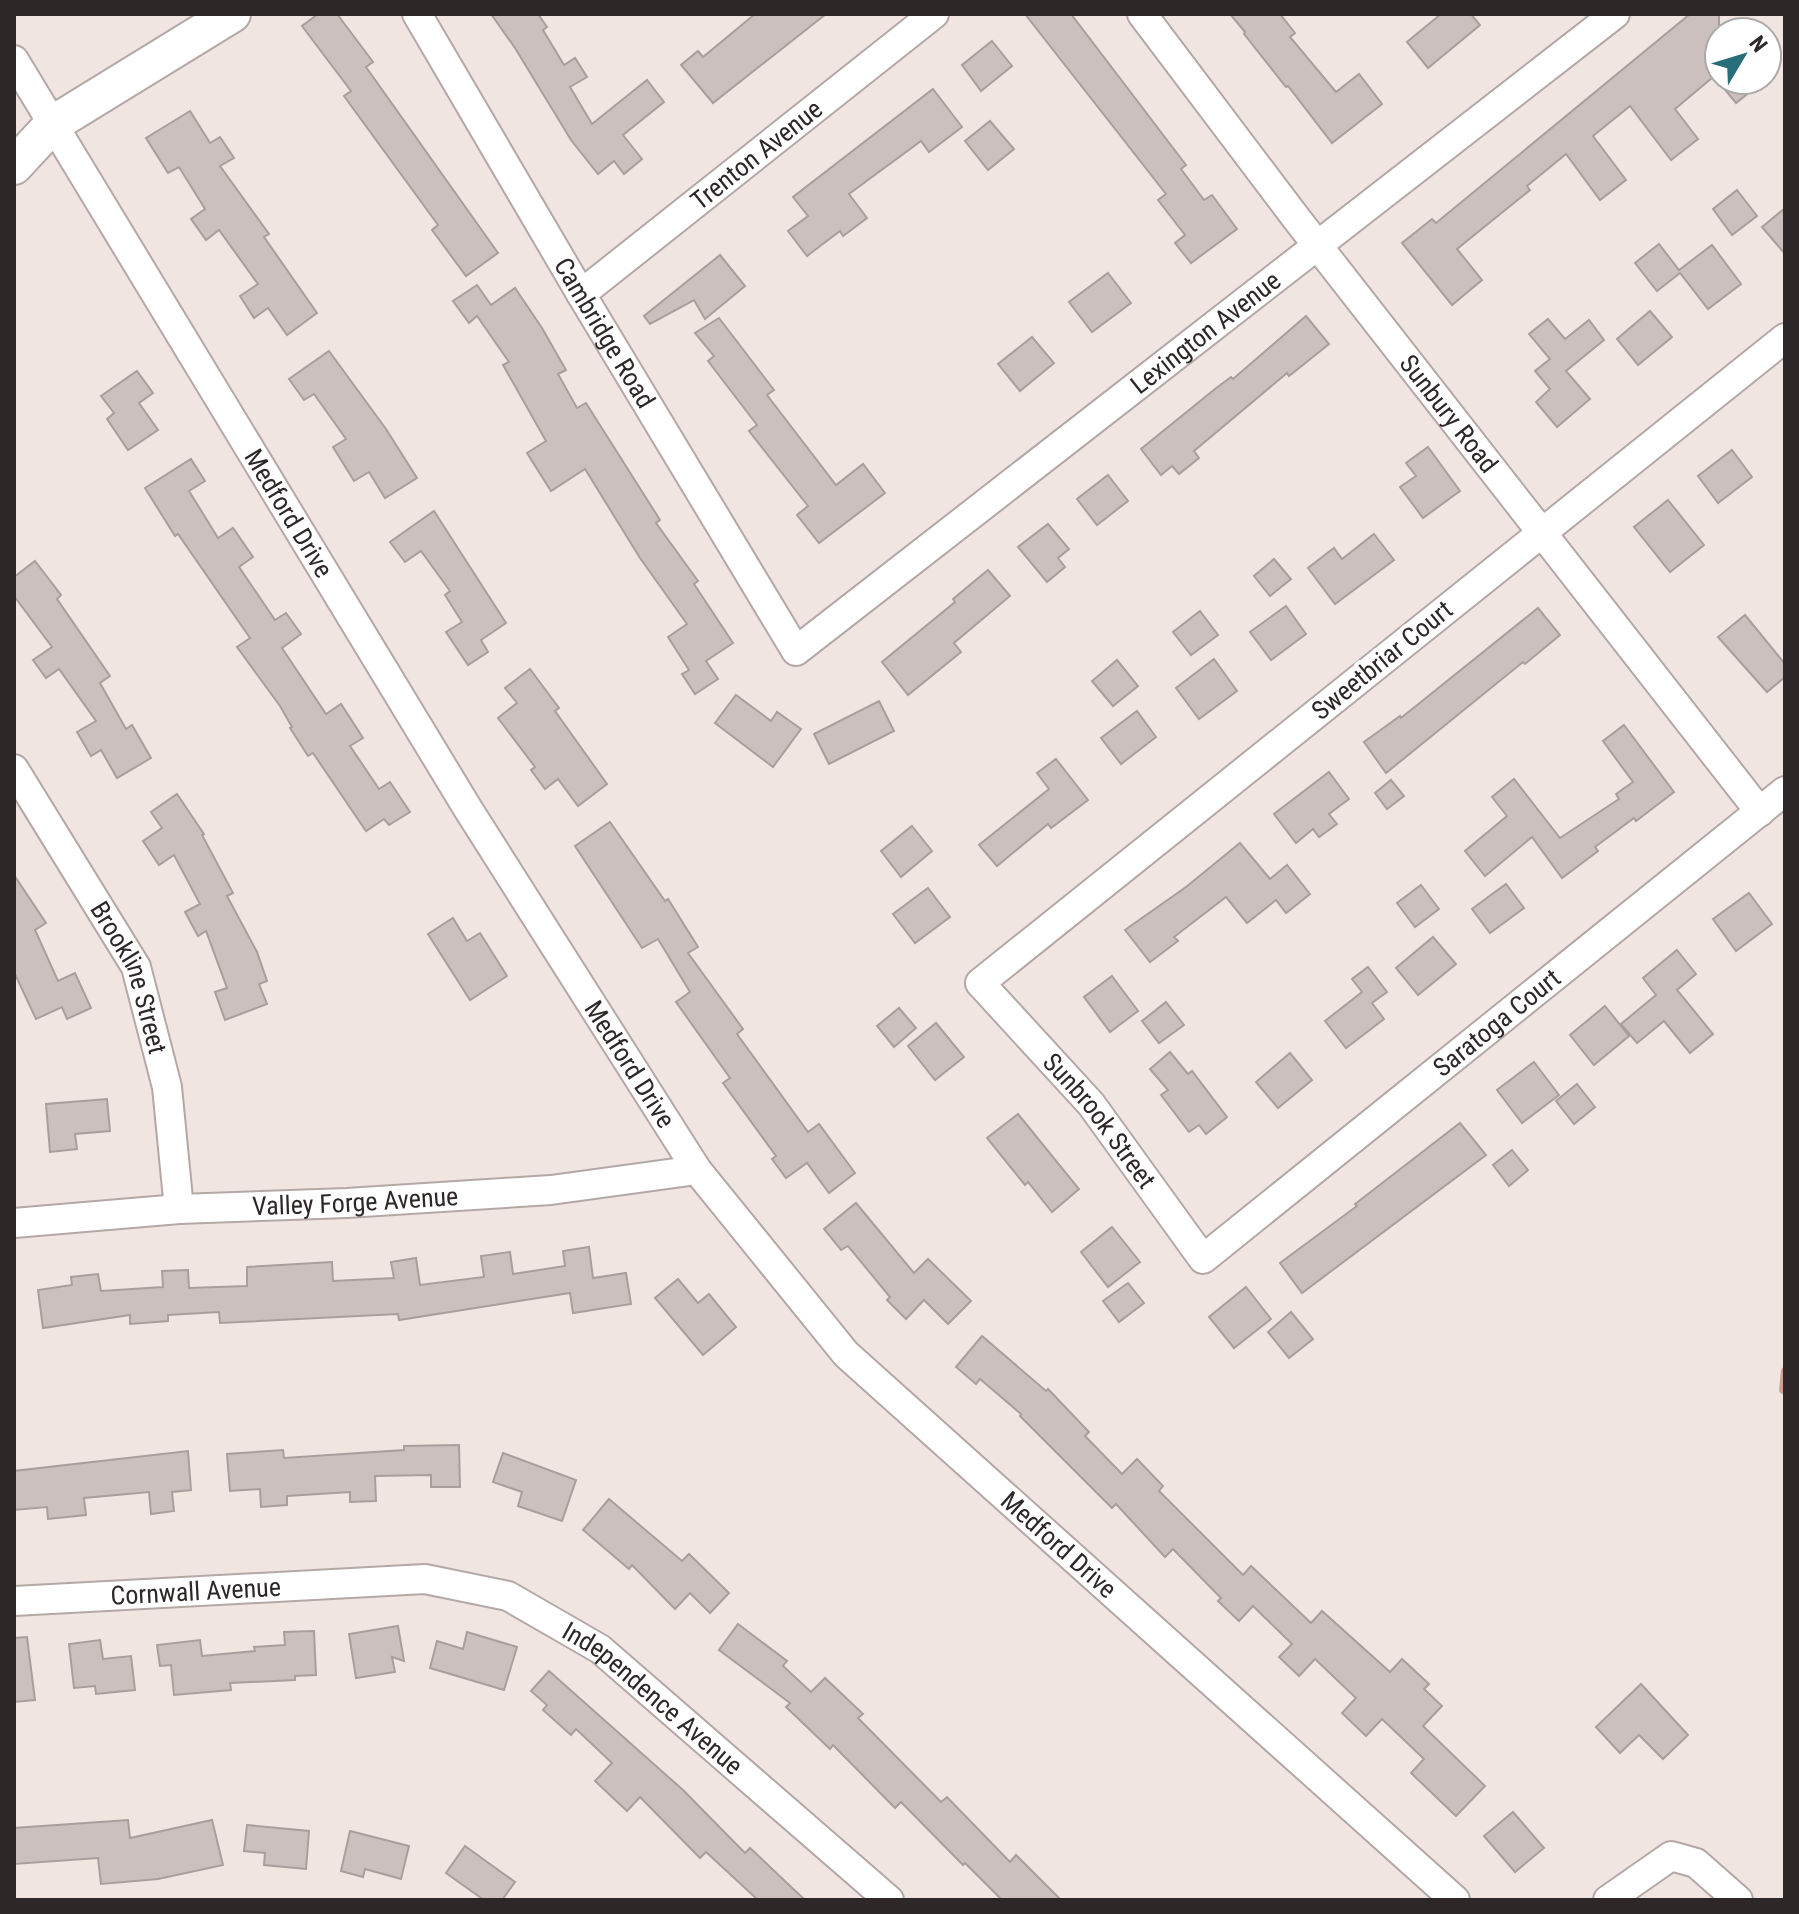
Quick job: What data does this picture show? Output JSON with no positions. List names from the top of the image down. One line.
{"streets":{"street":["Trenton Avenue","Lexington Avenue","Cambridge Road","Sunbury Road","Medford Drive","Sweetbriar Court","Brookline Street","Saratoga Court","Sunbrook Street","Valley Forge Avenue","Cornwall Avenue","Independence Avenue"]},"crossings":[["Trenton Avenue","Cambridge Road"],["Lexington Avenue","Cambridge Road"],["Lexington Avenue","Sunbury Road"],["Sunbury Road","Sweetbriar Court"],["Sunbury Road","Saratoga Court"],["Medford Drive","Valley Forge Avenue"],["Sweetbriar Court","Sunbrook Street"],["Brookline Street","Valley Forge Avenue"],["Saratoga Court","Sunbrook Street"],["Cornwall Avenue","Independence Avenue"]],"north":"top right"}
